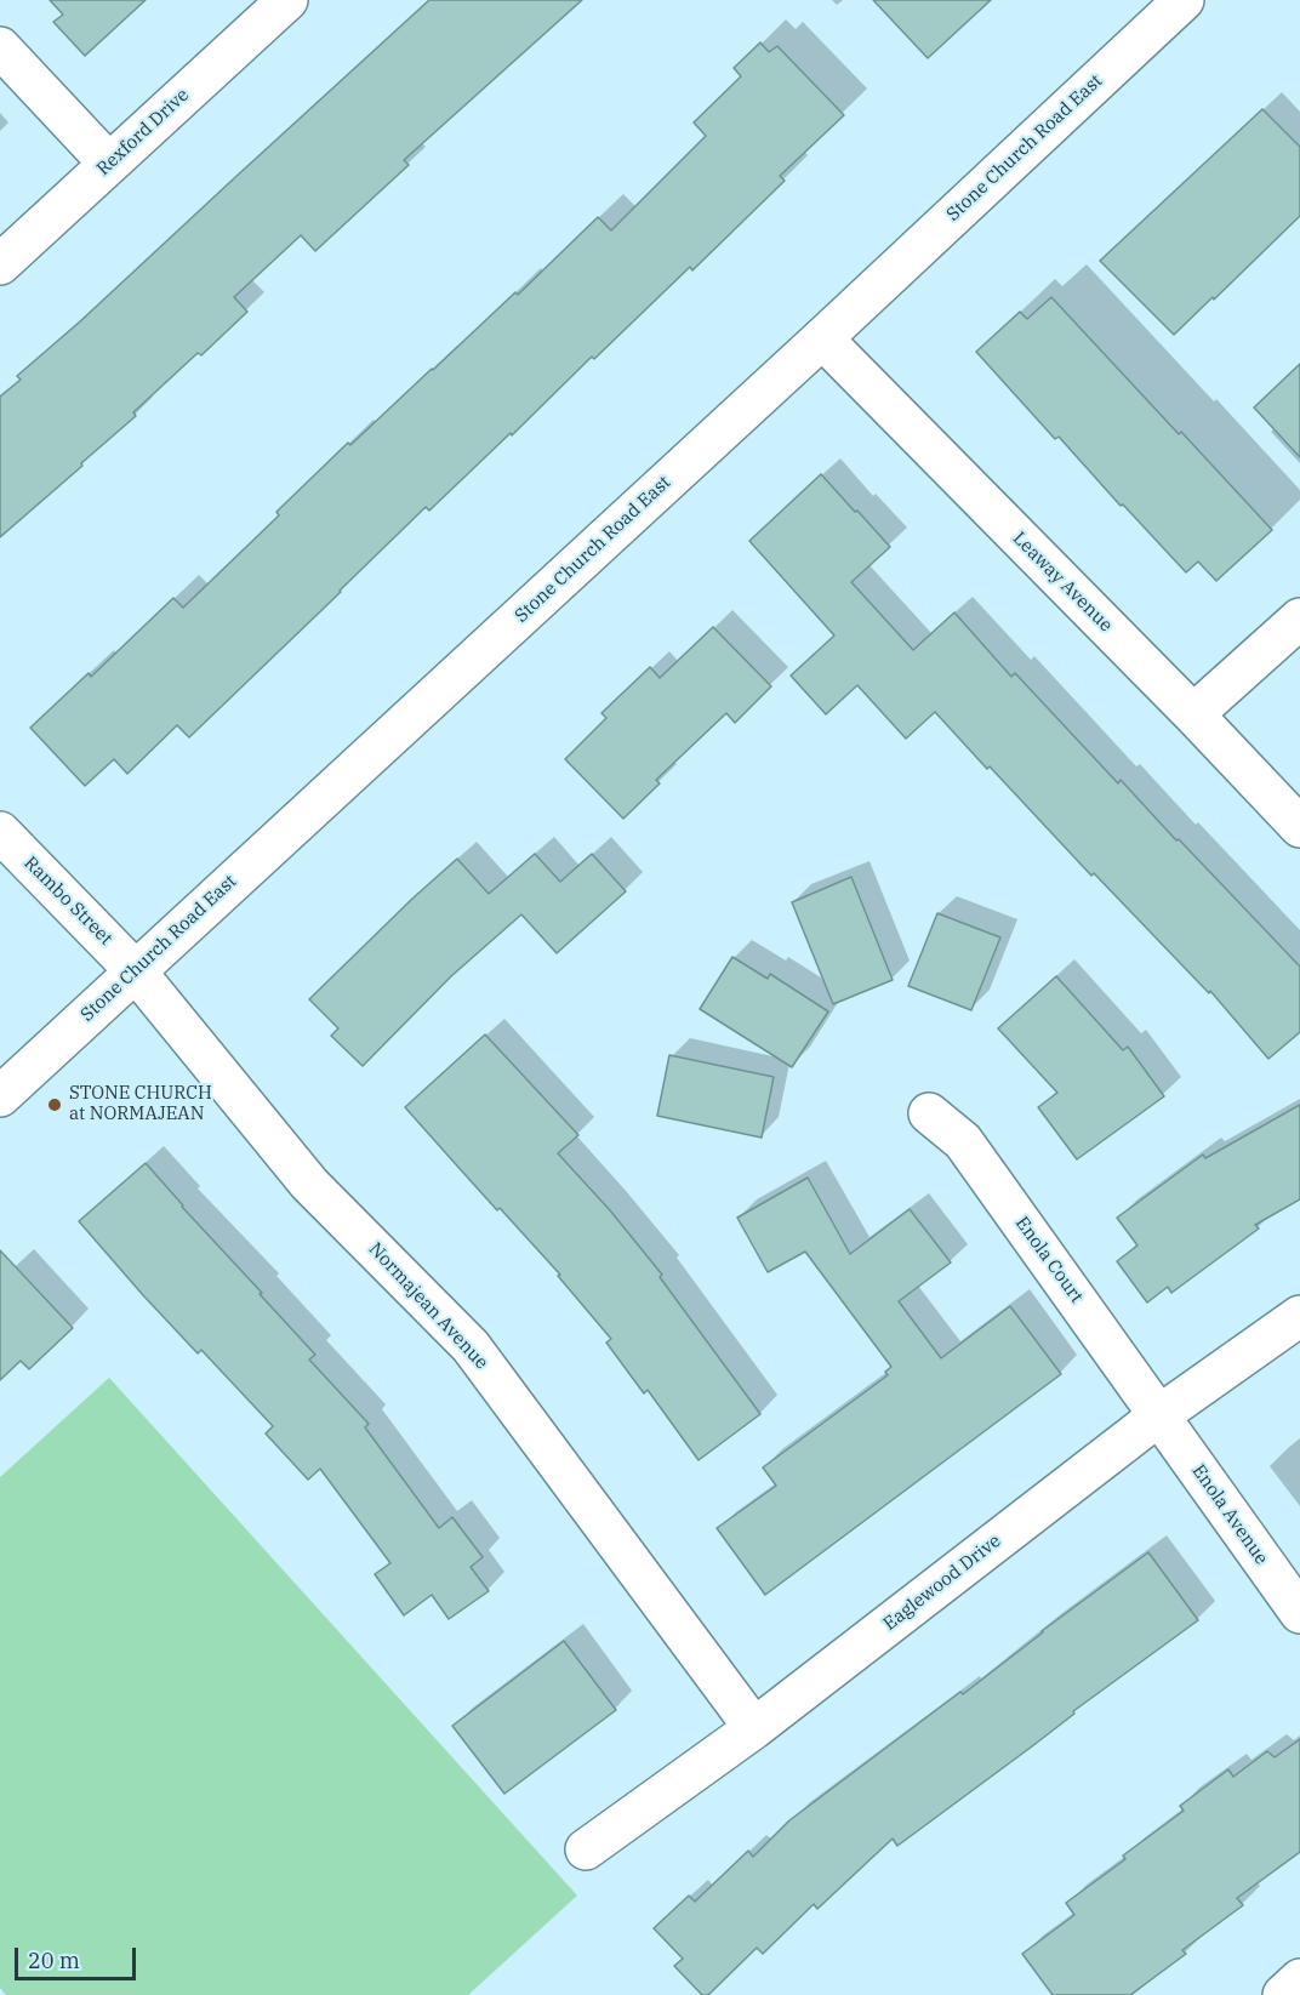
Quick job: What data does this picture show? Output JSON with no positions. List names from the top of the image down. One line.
{"streets":{"street":["Rexford Drive","Stone Church Road East","Leaway Avenue","Rambo Street","Enola Court","Normajean Avenue","Enola Avenue","Eaglewood Drive"]},"crossings":[["Stone Church Road East","Leaway Avenue"],["Stone Church Road East","Rambo Street"],["Stone Church Road East","Normajean Avenue"],["Rambo Street","Normajean Avenue"],["Enola Court","Enola Avenue"],["Enola Court","Eaglewood Drive"],["Normajean Avenue","Eaglewood Drive"],["Enola Avenue","Eaglewood Drive"]],"places":["STONE CHURCH at NORMAJEAN"],"scale_bar":"20 m"}
